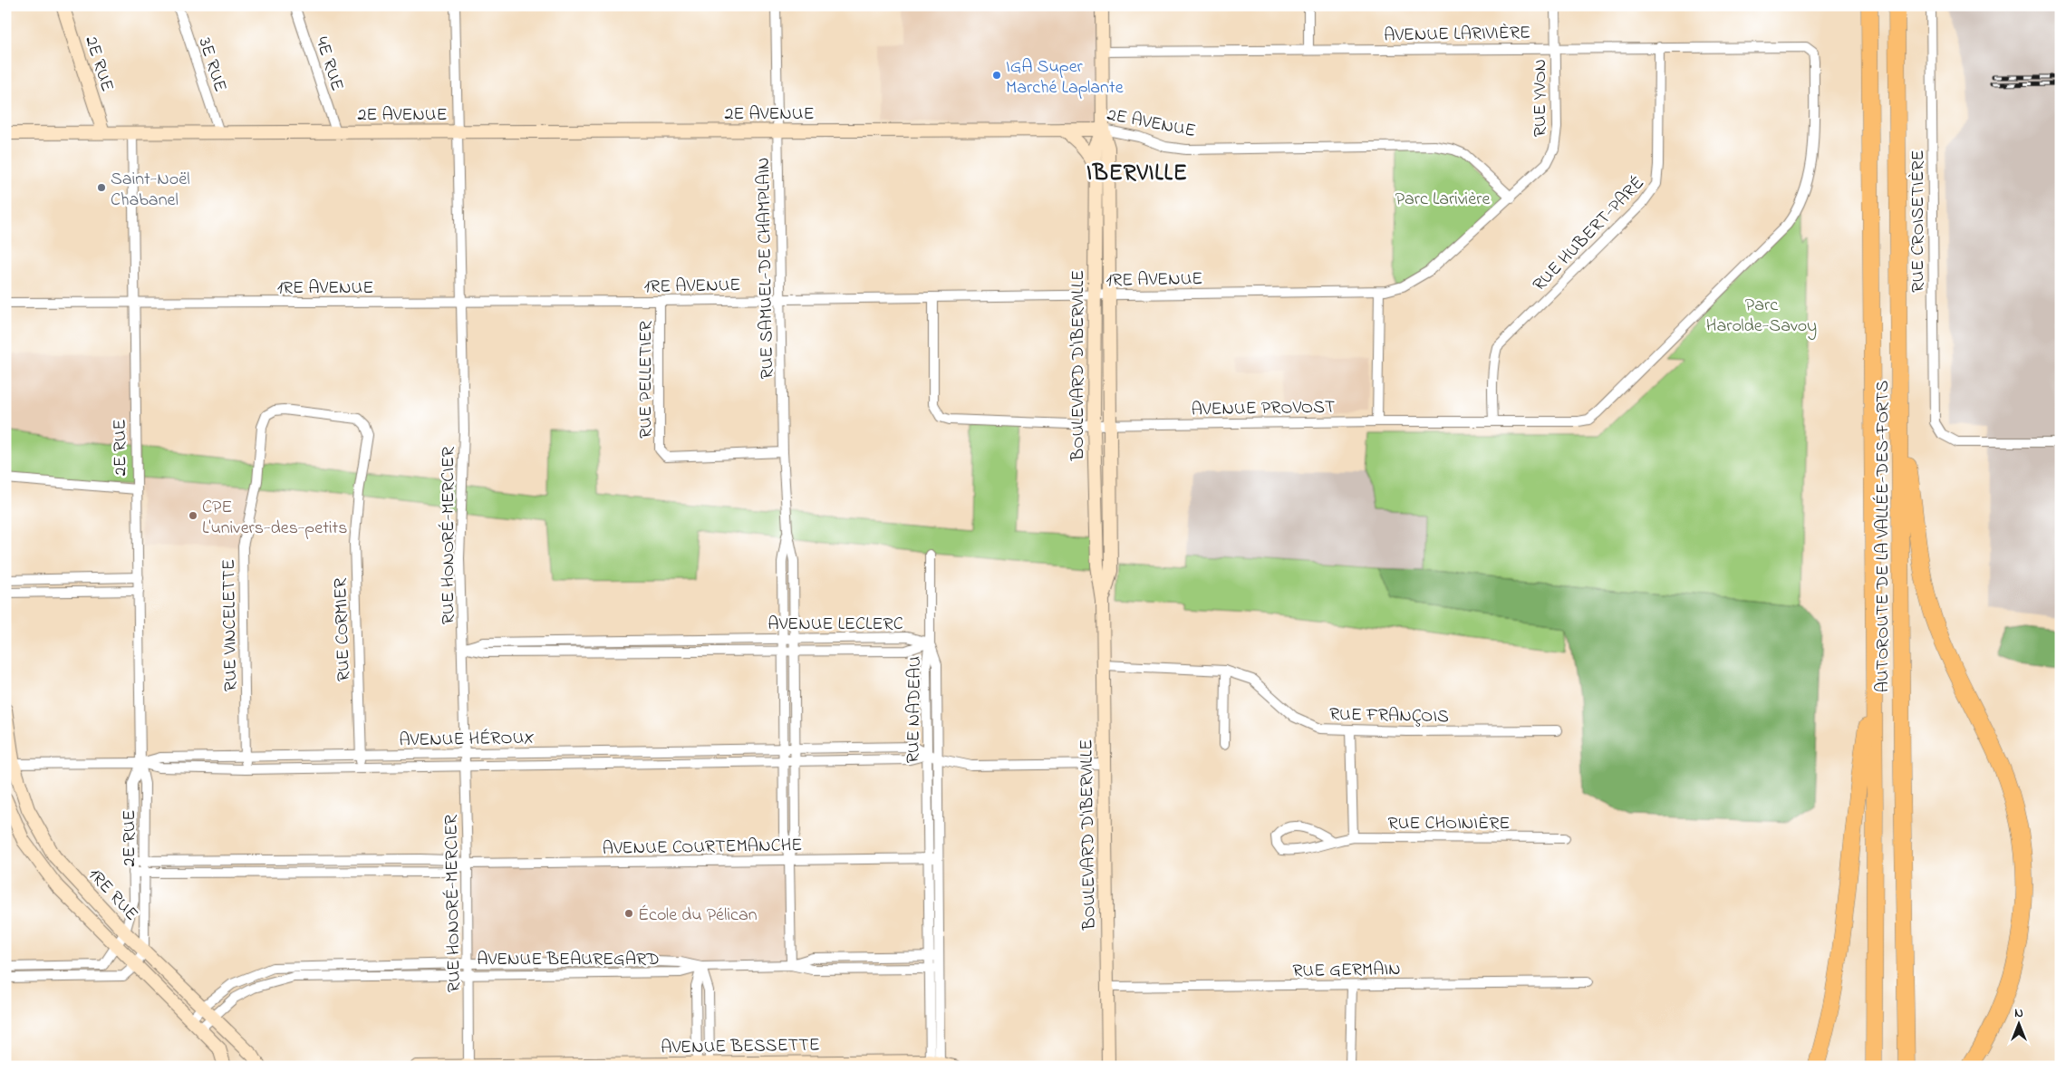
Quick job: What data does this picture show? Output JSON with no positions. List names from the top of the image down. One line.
{"streets":{"highway":["AUTOROUTE DE LA VALLÉE-DES-FORTS"],"street":["AVENUE LARIVIÈRE","2E RUE","4E RUE","3E RUE","RUE YVON","2E AVENUE","RUE CROISETIÈRE","RUE HUBERT-PARÉ","RUE SAMUEL-DE CHAMPLAIN","1RE AVENUE","BOULEVARD D'IBERVILLE","RUE PELLETIER","AVENUE PROVOST","RUE HONORÉ-MERCIER","AVENUE LECLERC","RUE VINCELETTE","RUE CORMIER","RUE NADEAU","RUE FRANÇOIS","AVENUE HÉROUX","RUE CHOINIÈRE","AVENUE COURTEMANCHE","1RE RUE","AVENUE BEAUREGARD","RUE GERMAIN","AVENUE BESSETTE"]},"crossings":[["AVENUE LARIVIÈRE","RUE YVON"],["AVENUE LARIVIÈRE","RUE HUBERT-PARÉ"],["AVENUE LARIVIÈRE","BOULEVARD D'IBERVILLE"],["AVENUE LARIVIÈRE","AVENUE PROVOST"],["2E RUE","2E AVENUE"],["2E RUE","1RE AVENUE"],["2E RUE","AVENUE HÉROUX"],["2E RUE","AVENUE COURTEMANCHE"],["2E RUE","1RE RUE"],["4E RUE","2E AVENUE"],["3E RUE","2E AVENUE"],["RUE YVON","2E AVENUE"],["RUE YVON","1RE AVENUE"],["2E AVENUE","RUE SAMUEL-DE CHAMPLAIN"],["2E AVENUE","BOULEVARD D'IBERVILLE"],["2E AVENUE","RUE HONORÉ-MERCIER"],["RUE HUBERT-PARÉ","AVENUE PROVOST"],["RUE SAMUEL-DE CHAMPLAIN","1RE AVENUE"],["RUE SAMUEL-DE CHAMPLAIN","RUE PELLETIER"],["RUE SAMUEL-DE CHAMPLAIN","AVENUE LECLERC"],["RUE SAMUEL-DE CHAMPLAIN","AVENUE HÉROUX"],["RUE SAMUEL-DE CHAMPLAIN","AVENUE COURTEMANCHE"],["RUE SAMUEL-DE CHAMPLAIN","AVENUE BEAUREGARD"],["1RE AVENUE","BOULEVARD D'IBERVILLE"],["1RE AVENUE","RUE PELLETIER"],["1RE AVENUE","AVENUE PROVOST"],["1RE AVENUE","RUE HONORÉ-MERCIER"],["BOULEVARD D'IBERVILLE","AVENUE PROVOST"],["BOULEVARD D'IBERVILLE","RUE FRANÇOIS"],["BOULEVARD D'IBERVILLE","AVENUE HÉROUX"],["BOULEVARD D'IBERVILLE","RUE GERMAIN"],["RUE HONORÉ-MERCIER","AVENUE LECLERC"],["RUE HONORÉ-MERCIER","AVENUE HÉROUX"],["RUE HONORÉ-MERCIER","AVENUE COURTEMANCHE"],["RUE HONORÉ-MERCIER","AVENUE BEAUREGARD"],["RUE HONORÉ-MERCIER","AVENUE BESSETTE"],["AVENUE LECLERC","RUE NADEAU"],["RUE VINCELETTE","RUE CORMIER"],["RUE VINCELETTE","AVENUE HÉROUX"],["RUE CORMIER","AVENUE HÉROUX"],["RUE NADEAU","AVENUE HÉROUX"],["RUE NADEAU","AVENUE COURTEMANCHE"],["RUE NADEAU","AVENUE BEAUREGARD"],["RUE NADEAU","AVENUE BESSETTE"],["AVENUE HÉROUX","1RE RUE"],["1RE RUE","AVENUE BEAUREGARD"]],"districts":["IBERVILLE"],"parks":["Parc Larivière","Parc Harolde-Savoy"],"places":["IGA Super Marché Laplante","Saint-Noël Chabanel","CPE L'univers-des-petits","École du Pélican"],"north":"top"}
